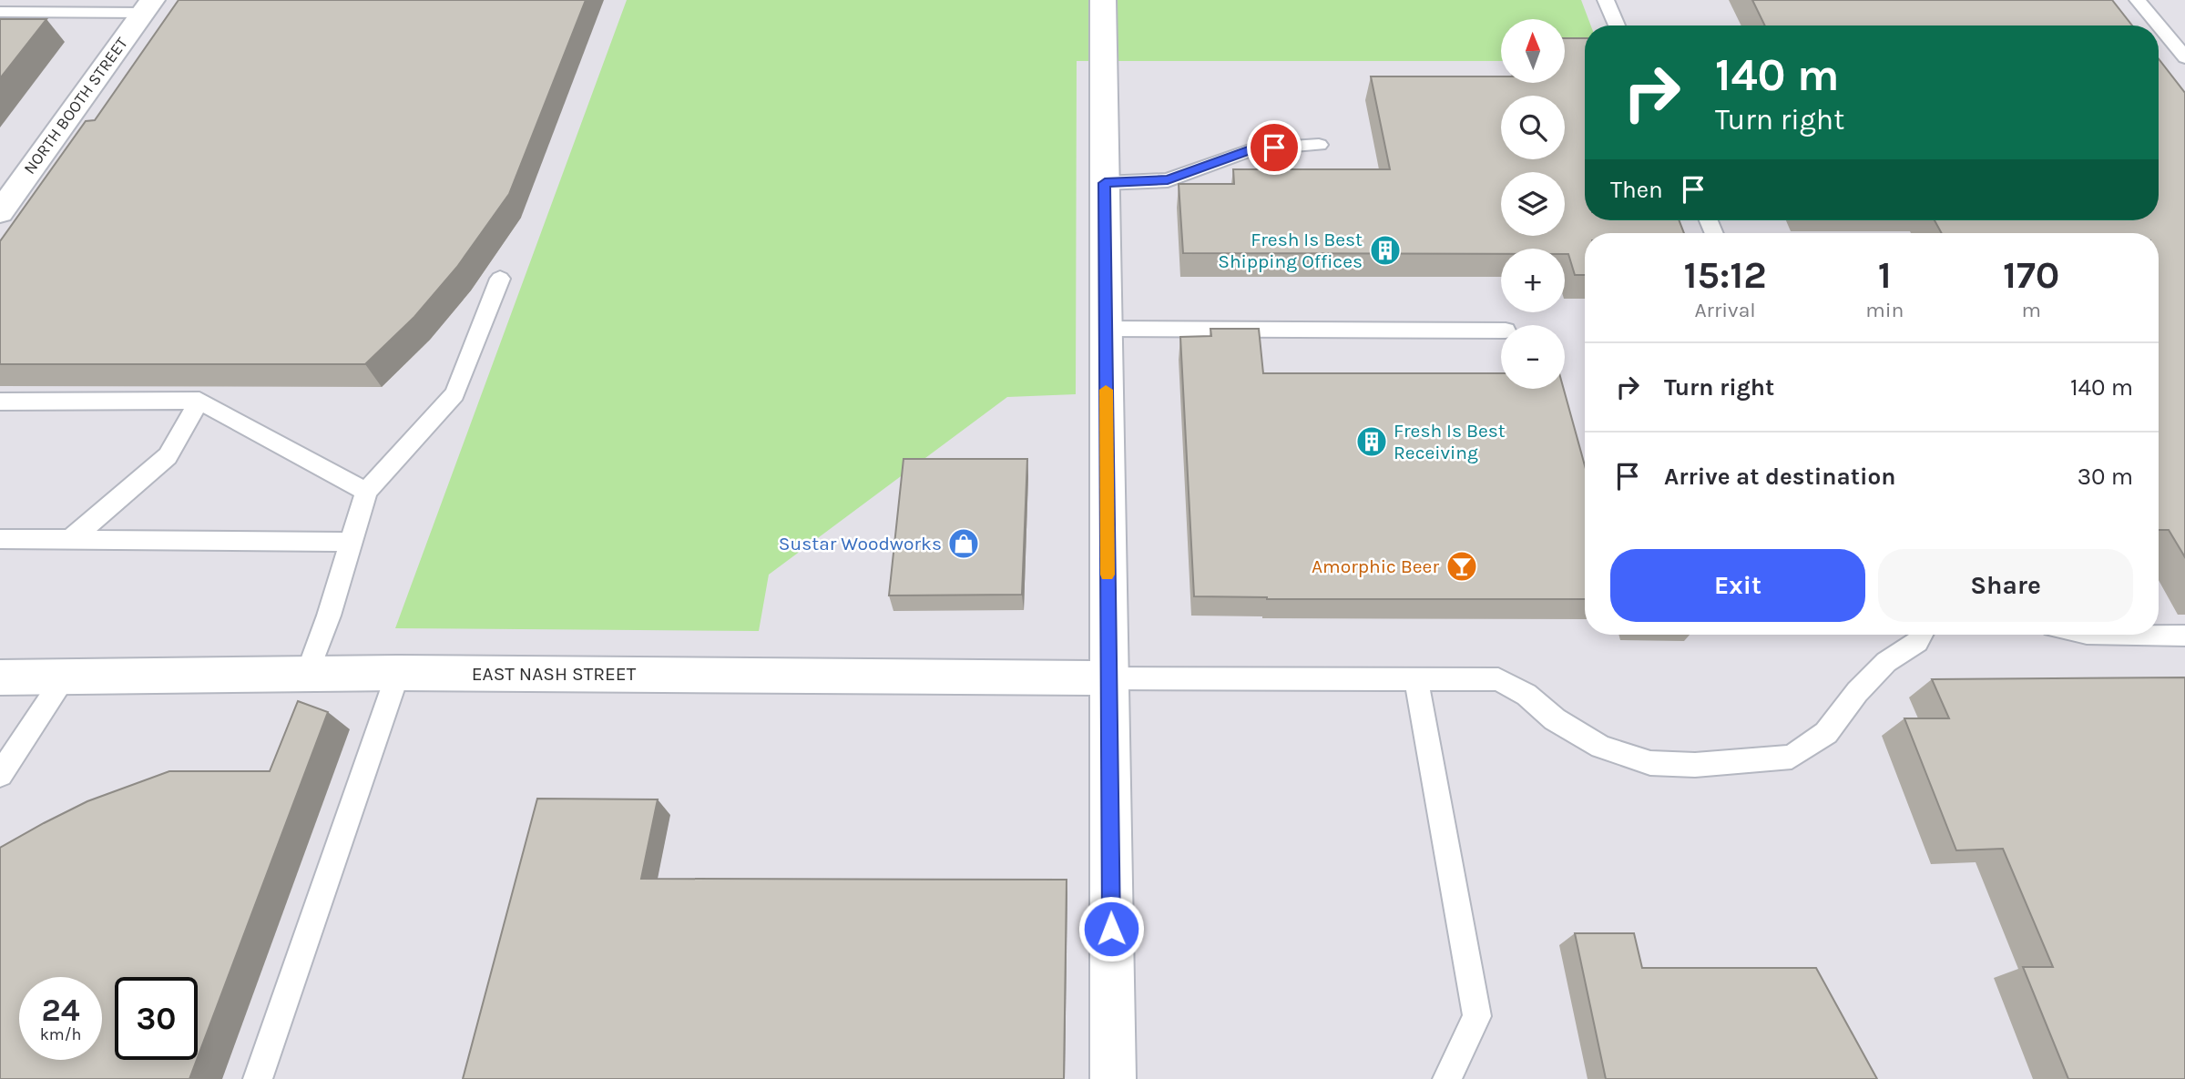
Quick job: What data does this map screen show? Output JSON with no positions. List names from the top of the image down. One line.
{"streets":{"street":["NORTH BOOTH STREET","EAST NASH STREET"]},"places":{"building":["Fresh Is Best Shipping Offices","Fresh Is Best Receiving"],"shop":["Sustar Woodworks"],"bar":["Amorphic Beer"]},"north":"top","page":{"map_buttons":["+","−"],"turn":["140 m","Turn right"],"then":"Then","eta":["15:12","Arrival","1","min","170","m"],"list":[{"name":"Turn right","value":"140 m"},{"name":"Arrive at destination","value":"30 m"}],"buttons":["Exit","Share"],"speed":"24 km/h","limit":"30"}}
